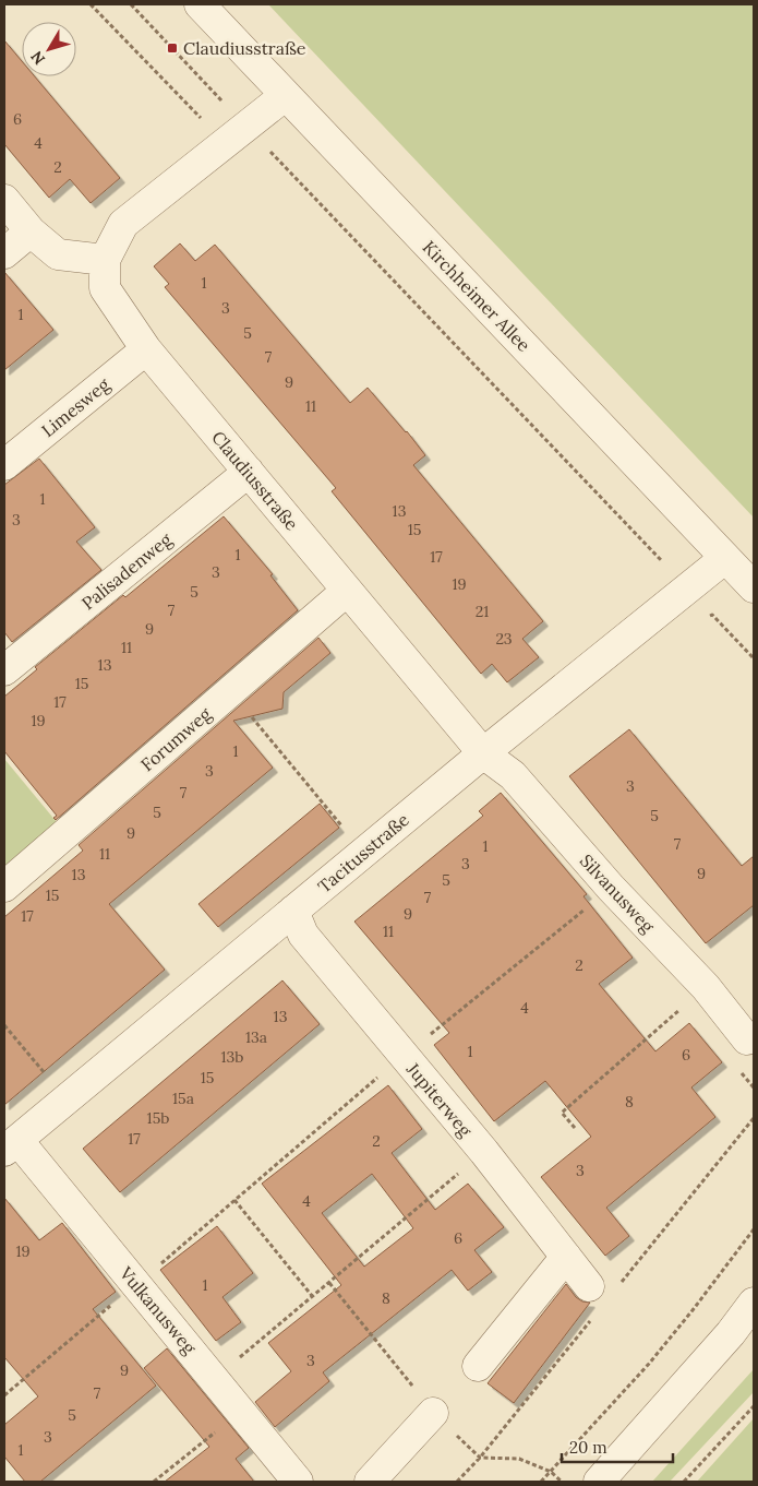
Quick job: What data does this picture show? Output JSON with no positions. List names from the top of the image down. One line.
{"streets":{"street":["Kirchheimer Allee","Limesweg","Claudiusstraße","Palisadenweg","Forumweg","Tacitusstraße","Silvanusweg","Jupiterweg","Vulkanusweg"]},"crossings":[["Kirchheimer Allee","Claudiusstraße"],["Kirchheimer Allee","Tacitusstraße"],["Limesweg","Claudiusstraße"],["Claudiusstraße","Palisadenweg"],["Claudiusstraße","Forumweg"],["Claudiusstraße","Tacitusstraße"],["Claudiusstraße","Silvanusweg"],["Tacitusstraße","Silvanusweg"],["Tacitusstraße","Jupiterweg"],["Tacitusstraße","Vulkanusweg"]],"places":{"transit":["Claudiusstraße"]},"house_numbers":["6","4","2","1","3","1","5","7","9","11","1","13","3","15","1","17","3","19","5","7","21","9","23","11","13","15","17","19","1","3","3","7","5","5","9","7","1","11","3","9","13","5","15","7","9","17","11","2","4","13","13a","1","6","13b","15","15a","8","15b","17","2","3","4","6","19","1","8","3","9","7","5","3","1"],"scale_bar":"20 m","north":"bottom left"}
